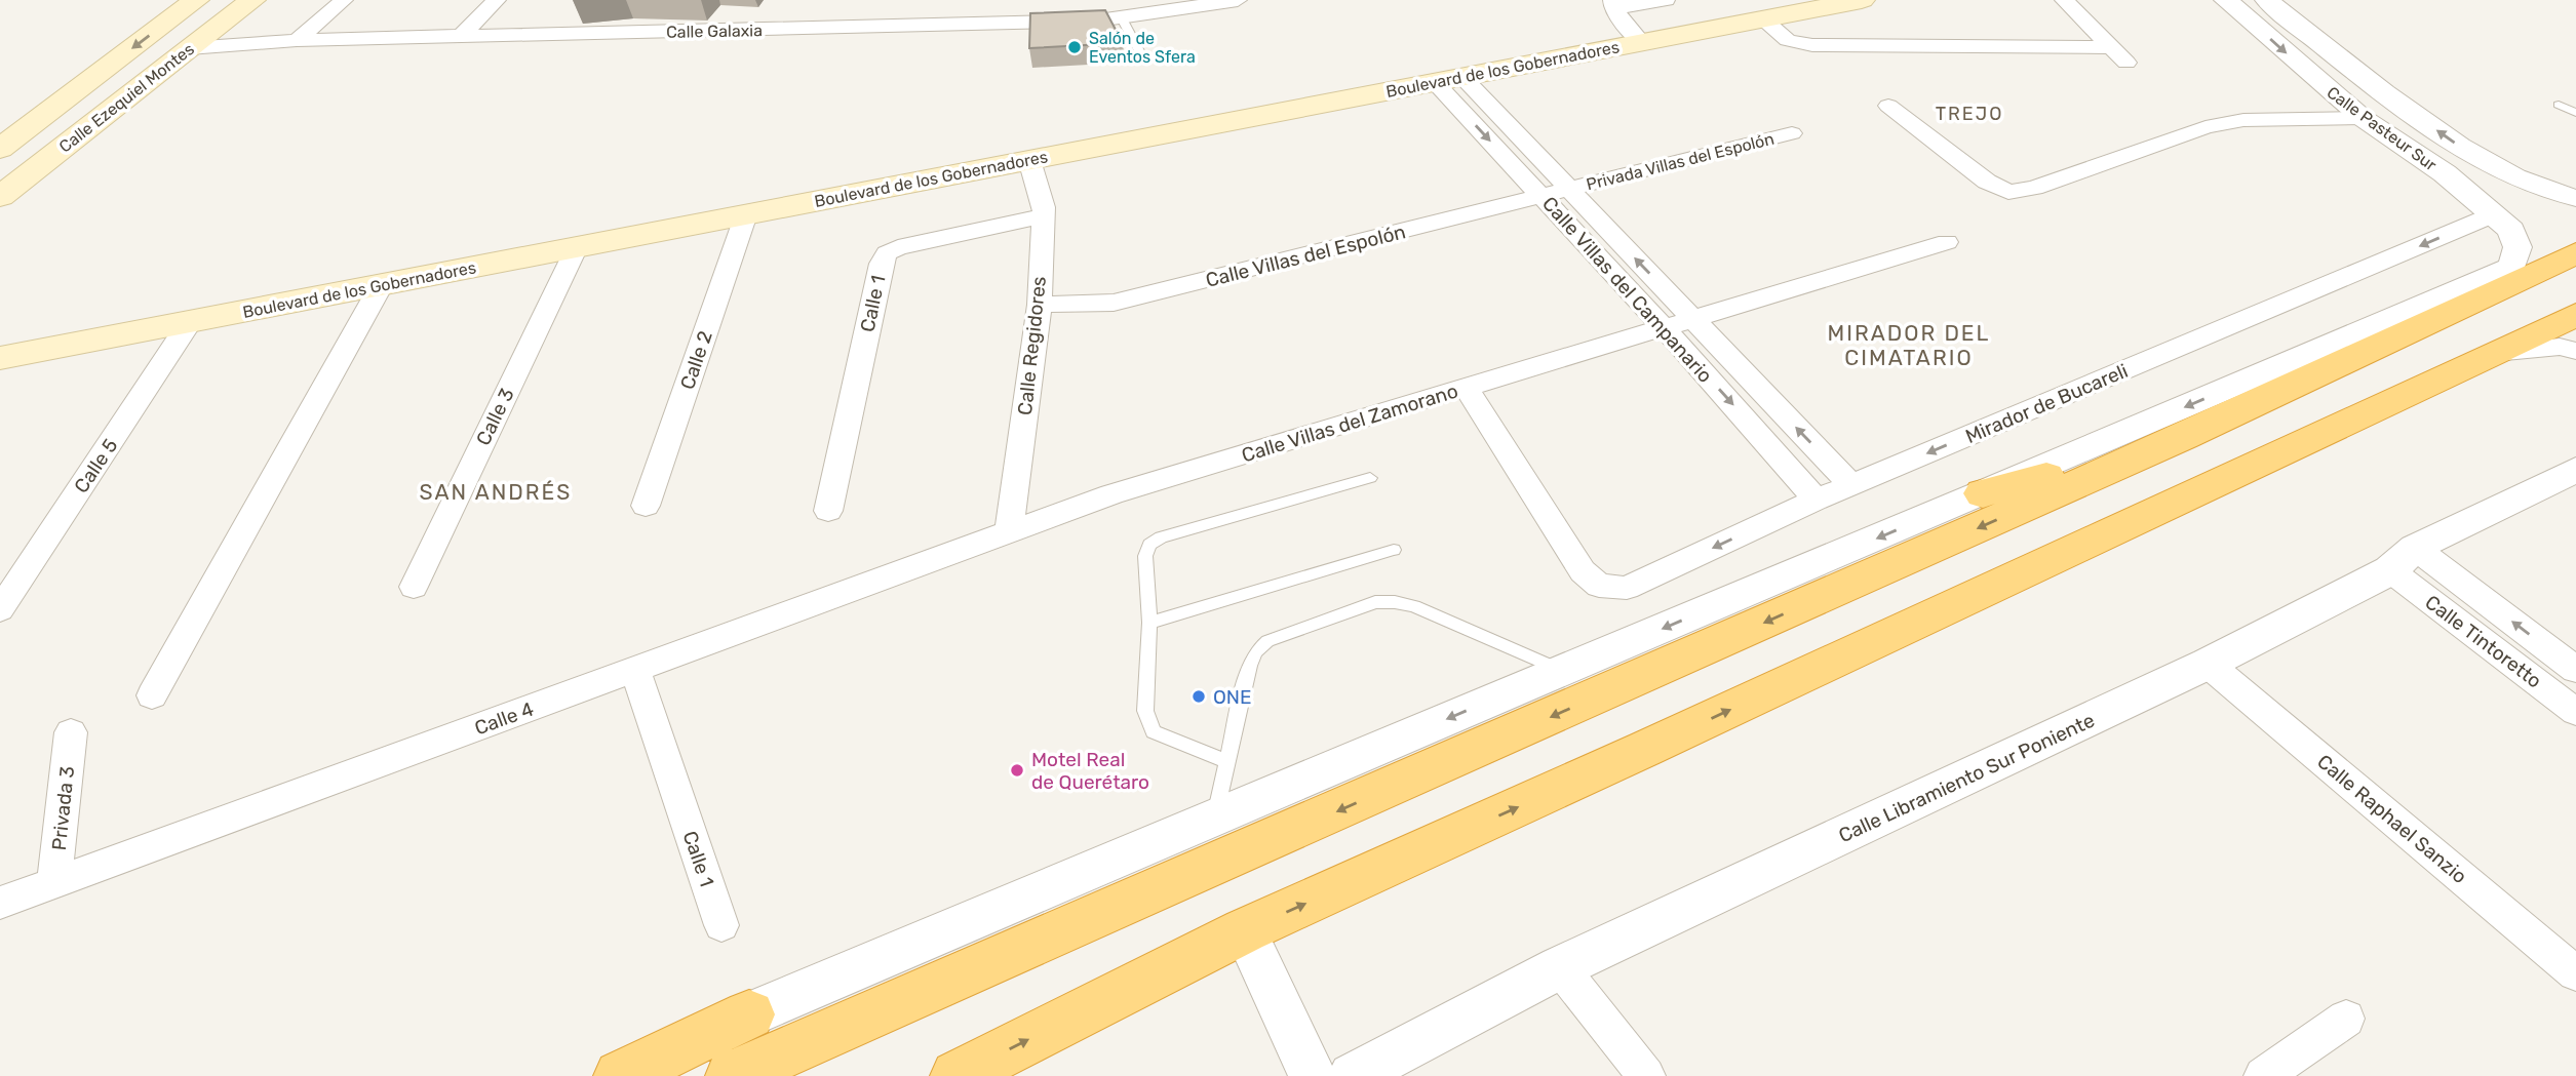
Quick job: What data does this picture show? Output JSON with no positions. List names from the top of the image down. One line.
{"streets":{"main road":["Boulevard de los Gobernadores","Calle Ezequiel Montes"],"street":["Calle Galaxia","Calle Pasteur Sur","Privada Villas del Espolón","Calle Villas del Espolón","Calle Villas del Campanario","Calle 1","Calle Regidores","Calle 2","Mirador de Bucareli","Calle 3","Calle Villas del Zamorano","Calle 5","Calle Tintoretto","Calle 4","Calle Libramiento Sur Poniente","Privada 3","Calle Raphael Sanzio"]},"crossings":[["Calle Galaxia","Calle Ezequiel Montes"],["Boulevard de los Gobernadores","Calle Villas del Campanario"],["Boulevard de los Gobernadores","Calle Regidores"],["Boulevard de los Gobernadores","Calle 2"],["Boulevard de los Gobernadores","Calle 3"],["Boulevard de los Gobernadores","Calle 5"],["Calle Pasteur Sur","Mirador de Bucareli"],["Privada Villas del Espolón","Calle Villas del Espolón"],["Privada Villas del Espolón","Calle Villas del Campanario"],["Calle Villas del Espolón","Calle Villas del Campanario"],["Calle Villas del Espolón","Calle Regidores"],["Calle Villas del Campanario","Mirador de Bucareli"],["Calle Villas del Campanario","Calle Villas del Zamorano"],["Calle 1","Calle Regidores"],["Calle 1","Calle 4"],["Calle Regidores","Calle Villas del Zamorano"],["Calle Regidores","Calle 4"],["Mirador de Bucareli","Calle Villas del Zamorano"],["Calle Villas del Zamorano","Calle 4"],["Calle Tintoretto","Calle Libramiento Sur Poniente"],["Calle 4","Privada 3"],["Calle Libramiento Sur Poniente","Calle Raphael Sanzio"]],"districts":["TREJO","MIRADOR DEL CIMATARIO","SAN ANDRÉS"],"places":["Salón de Eventos Sfera","ONE","Motel Real de Querétaro"]}
